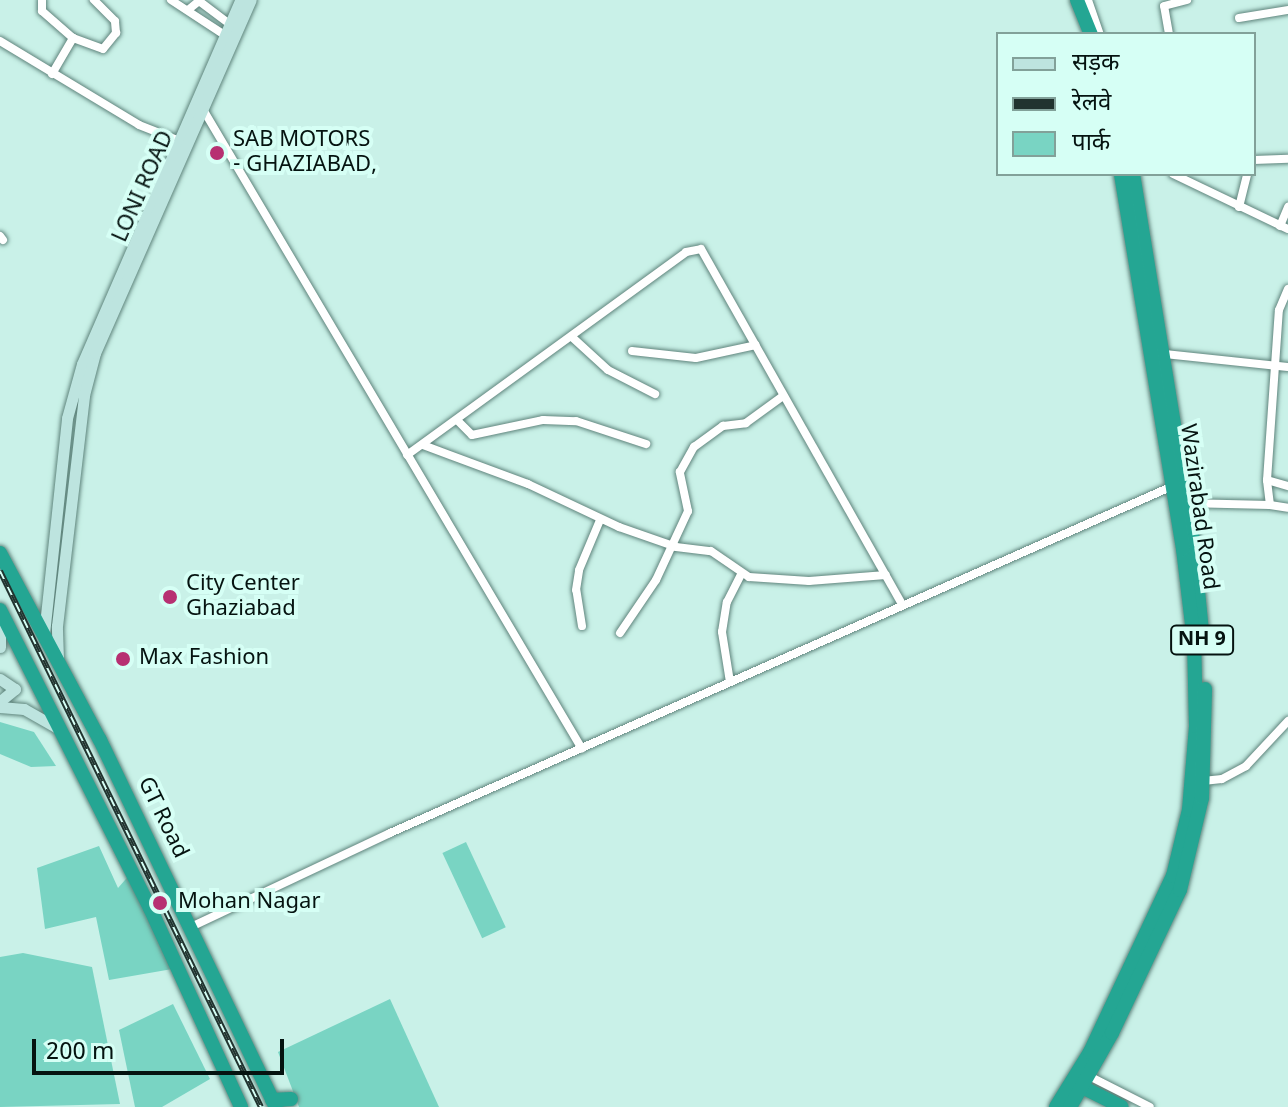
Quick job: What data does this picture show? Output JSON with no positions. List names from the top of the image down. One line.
{"streets":{"highway":["Wazirabad Road","NH 9","GT Road"],"street":["LONI ROAD"]},"places":["SAB MOTORS - GHAZIABAD,","City Center Ghaziabad","Max Fashion","Mohan Nagar"],"legend":["सड़क","रेलवे","पार्क"],"scale_bar":"200 m"}
